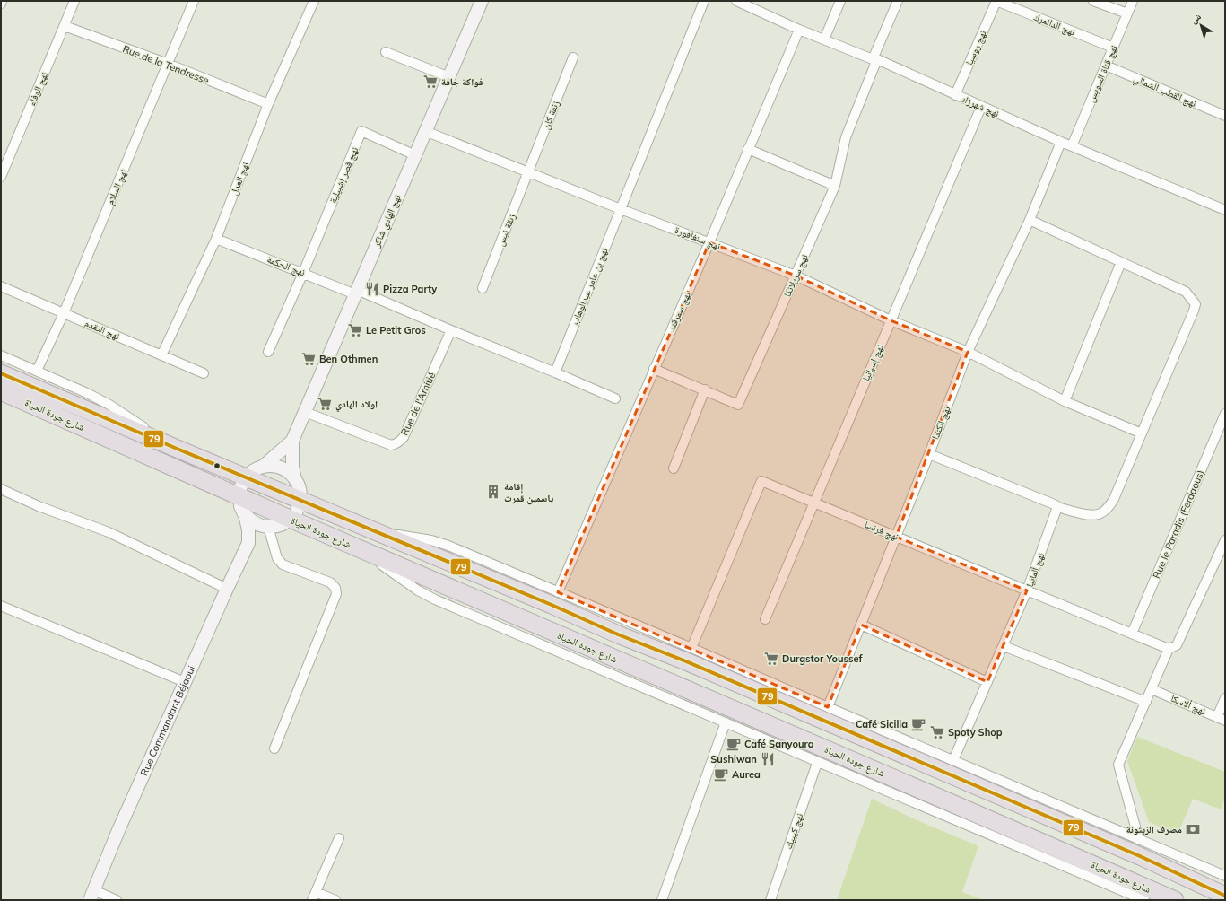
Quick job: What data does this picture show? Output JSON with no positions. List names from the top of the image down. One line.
{"streets":{"highway":["شارع جودة الحياة"],"street":["نهج الدانمرك","نهج روسيا","Rue de la Tendresse","نهج قناة السويس","نهج الوفاء","نهج القطب الشمالي","نهج شهرزاد","زنقة كان","نهج قصر إشبيلية","نهج العدل","نهج السلام","نهج الهادي شاكر","زنقة نيس","نهج سنغافورة","نهج الحكمة","نهج سريلانكا","نهج بن عامر عبدالوهاب","نهج سمرقند","نهج التقدم","نهج إسبانيا","Rue de l'Amitié","نهج الكندا","Rue le Paradis (Ferdaous)","نهج فرنسا","نهج ألمانيا","نهج ألاسكا","Rue Commandant Béjaoui","نهج كيبيك"]},"crossings":[["نهج الدانمرك","نهج روسيا"],["نهج الدانمرك","نهج قناة السويس"],["نهج روسيا","نهج شهرزاد"],["Rue de la Tendresse","نهج الوفاء"],["Rue de la Tendresse","نهج العدل"],["Rue de la Tendresse","نهج السلام"],["نهج قناة السويس","نهج القطب الشمالي"],["نهج قناة السويس","نهج شهرزاد"],["نهج شهرزاد","نهج سريلانكا"],["نهج شهرزاد","نهج سمرقند"],["نهج شهرزاد","نهج إسبانيا"],["نهج شهرزاد","نهج الكندا"],["زنقة كان","زنقة نيس"],["زنقة كان","نهج سنغافورة"],["نهج قصر إشبيلية","نهج الهادي شاكر"],["نهج قصر إشبيلية","نهج الحكمة"],["نهج العدل","نهج الحكمة"],["نهج العدل","نهج التقدم"],["نهج السلام","نهج التقدم"],["نهج الهادي شاكر","نهج سنغافورة"],["نهج الهادي شاكر","نهج الحكمة"],["نهج الهادي شاكر","Rue de l'Amitié"],["زنقة نيس","نهج سنغافورة"],["نهج سنغافورة","نهج سريلانكا"],["نهج سنغافورة","نهج بن عامر عبدالوهاب"],["نهج سنغافورة","نهج سمرقند"],["نهج سنغافورة","نهج إسبانيا"],["نهج سنغافورة","نهج الكندا"],["نهج سريلانكا","نهج سمرقند"],["نهج إسبانيا","نهج فرنسا"],["نهج الكندا","نهج فرنسا"],["Rue le Paradis (Ferdaous)","نهج فرنسا"],["نهج فرنسا","نهج ألمانيا"]],"places":{"supermarket":["فواكة جافة","Le Petit Gros","Ben Othmen","اولاد الهادي","Durgstor Youssef","Spoty Shop"],"restaurant":["Pizza Party","Sushiwan"],"building":["إقامة ياسمين قمرت"],"cafe":["Café Sicilia","Café Sanyoura","Aurea"],"bank":["مصرف الزيتونة"]},"lines":["transit line 79"],"north":"top left"}
